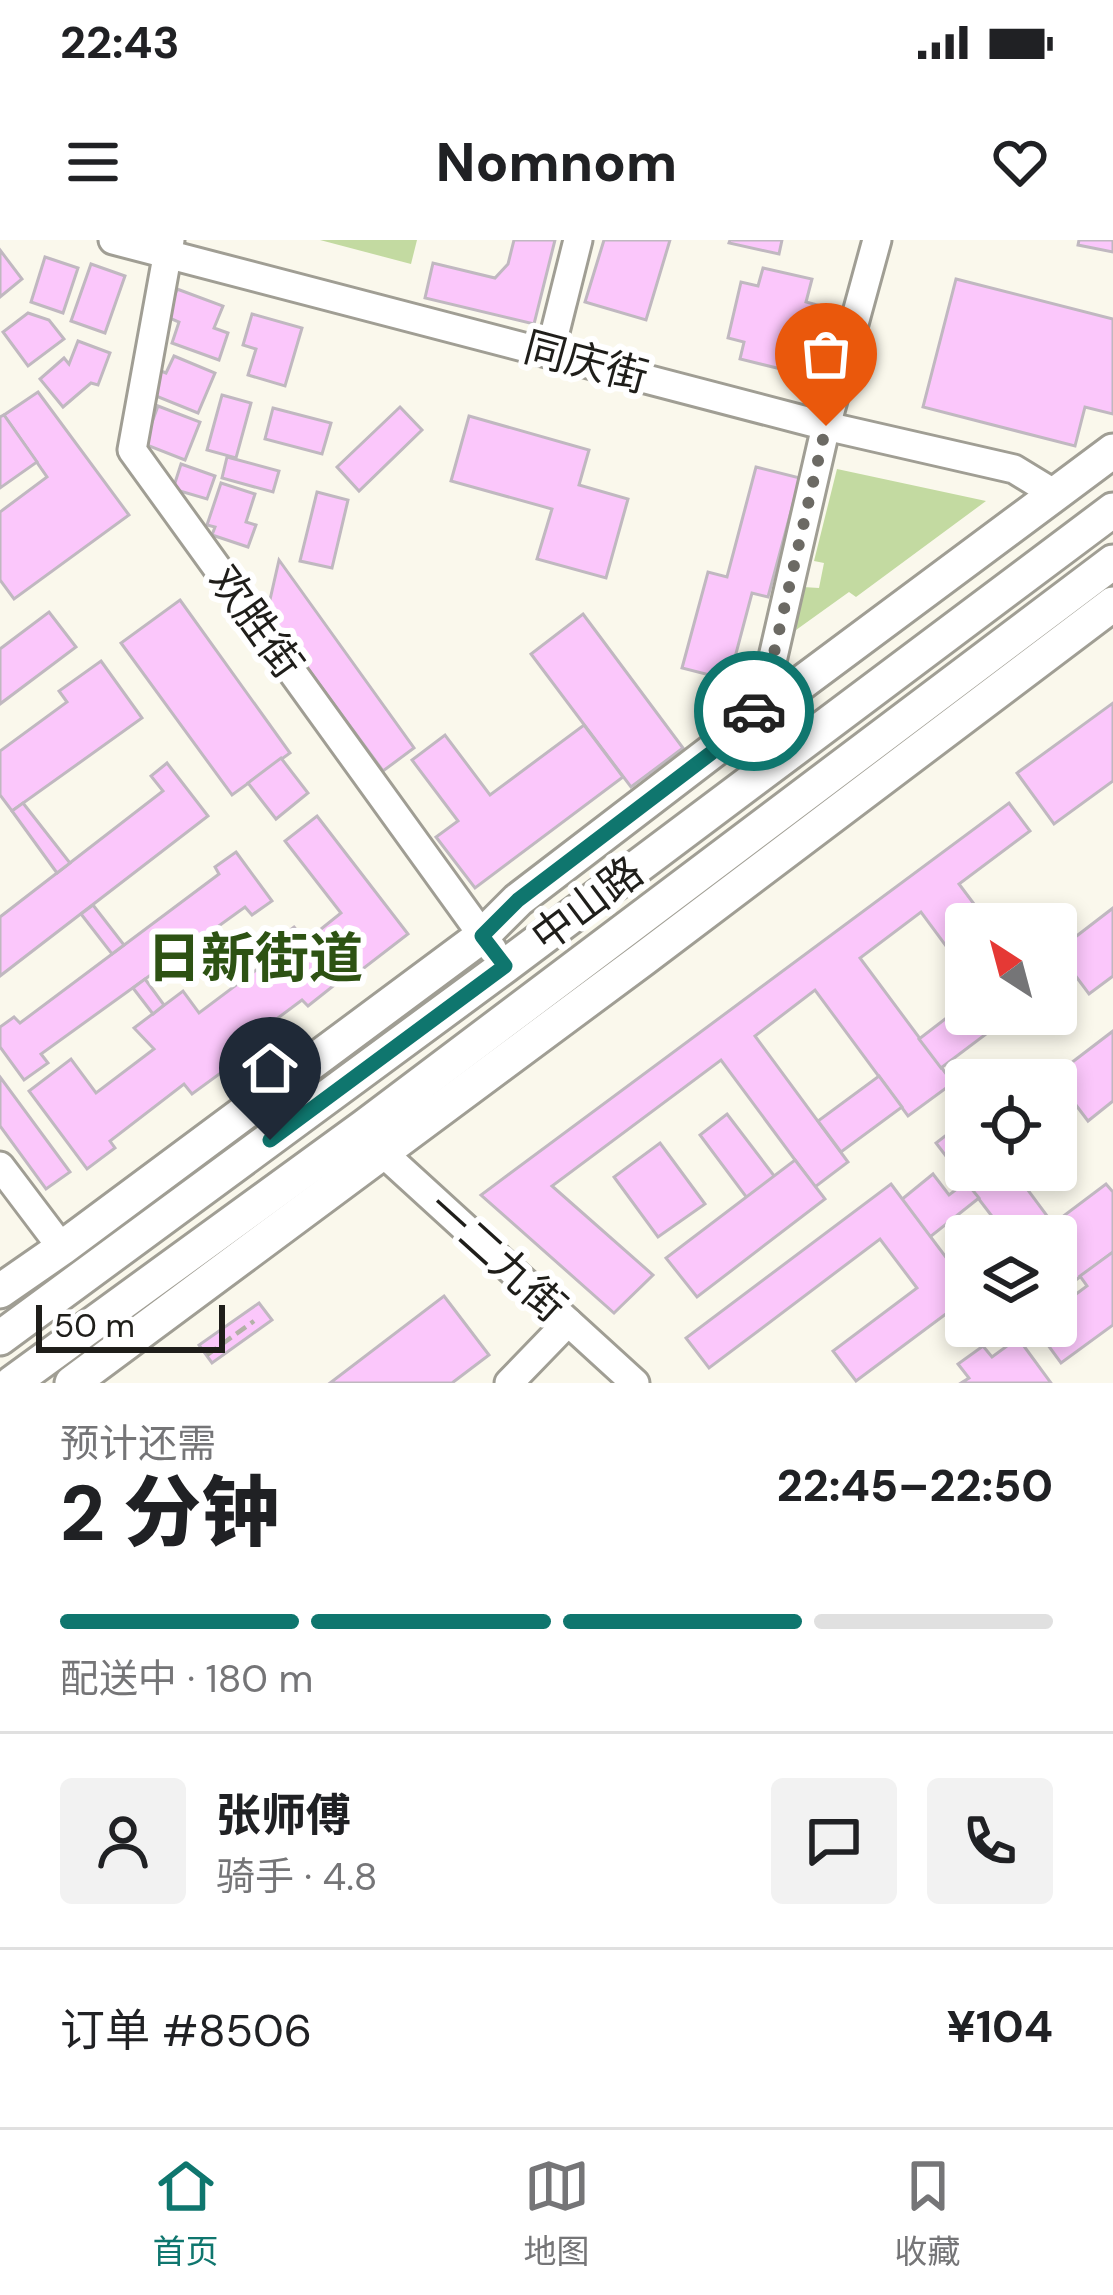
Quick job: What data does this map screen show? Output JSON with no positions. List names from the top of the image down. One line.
{"streets":{"main road":["中山路"],"street":["同庆街","欢胜街","一二九街"]},"crossings":[["同庆街","欢胜街"],["欢胜街","中山路"],["中山路","一二九街"]],"districts":["日新街道"],"scale_bar":"50 m","north":"top left","page":{"status":"22:43","header":"Nomnom","scale":"50 m","heading":["2 分钟","预计还需","22:45–22:50"],"panel":["张师傅","骑手 · 4.8","订单 #8506","¥104"],"bar":"配送中 · 180 m","tabs":["首页","地图","收藏"]}}
